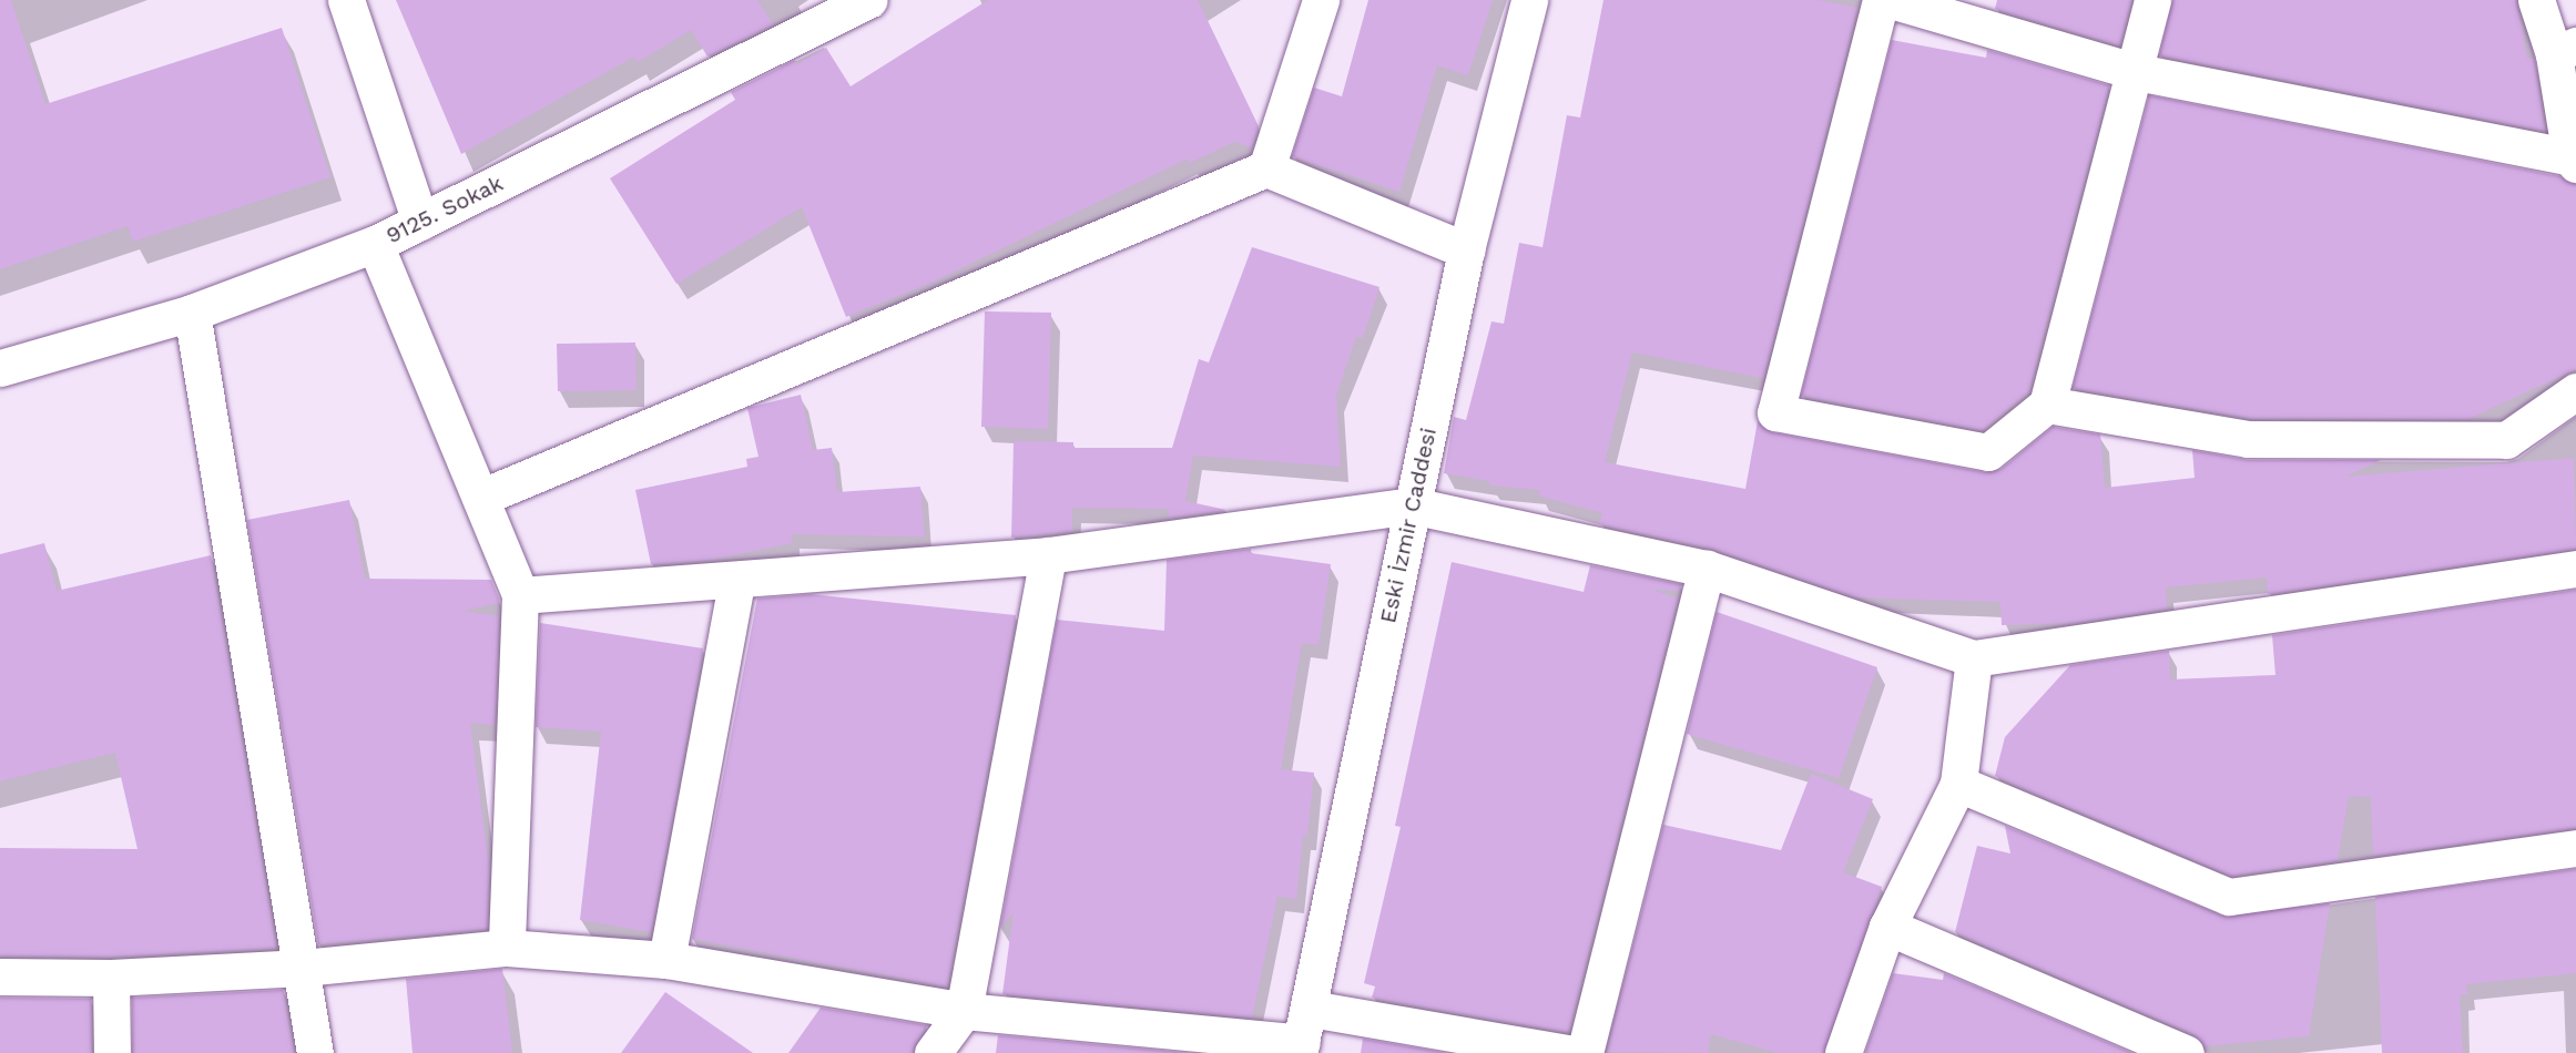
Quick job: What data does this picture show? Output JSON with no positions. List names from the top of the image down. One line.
{"streets":{"street":["9125. Sokak","Eski İzmir Caddesi"]}}
